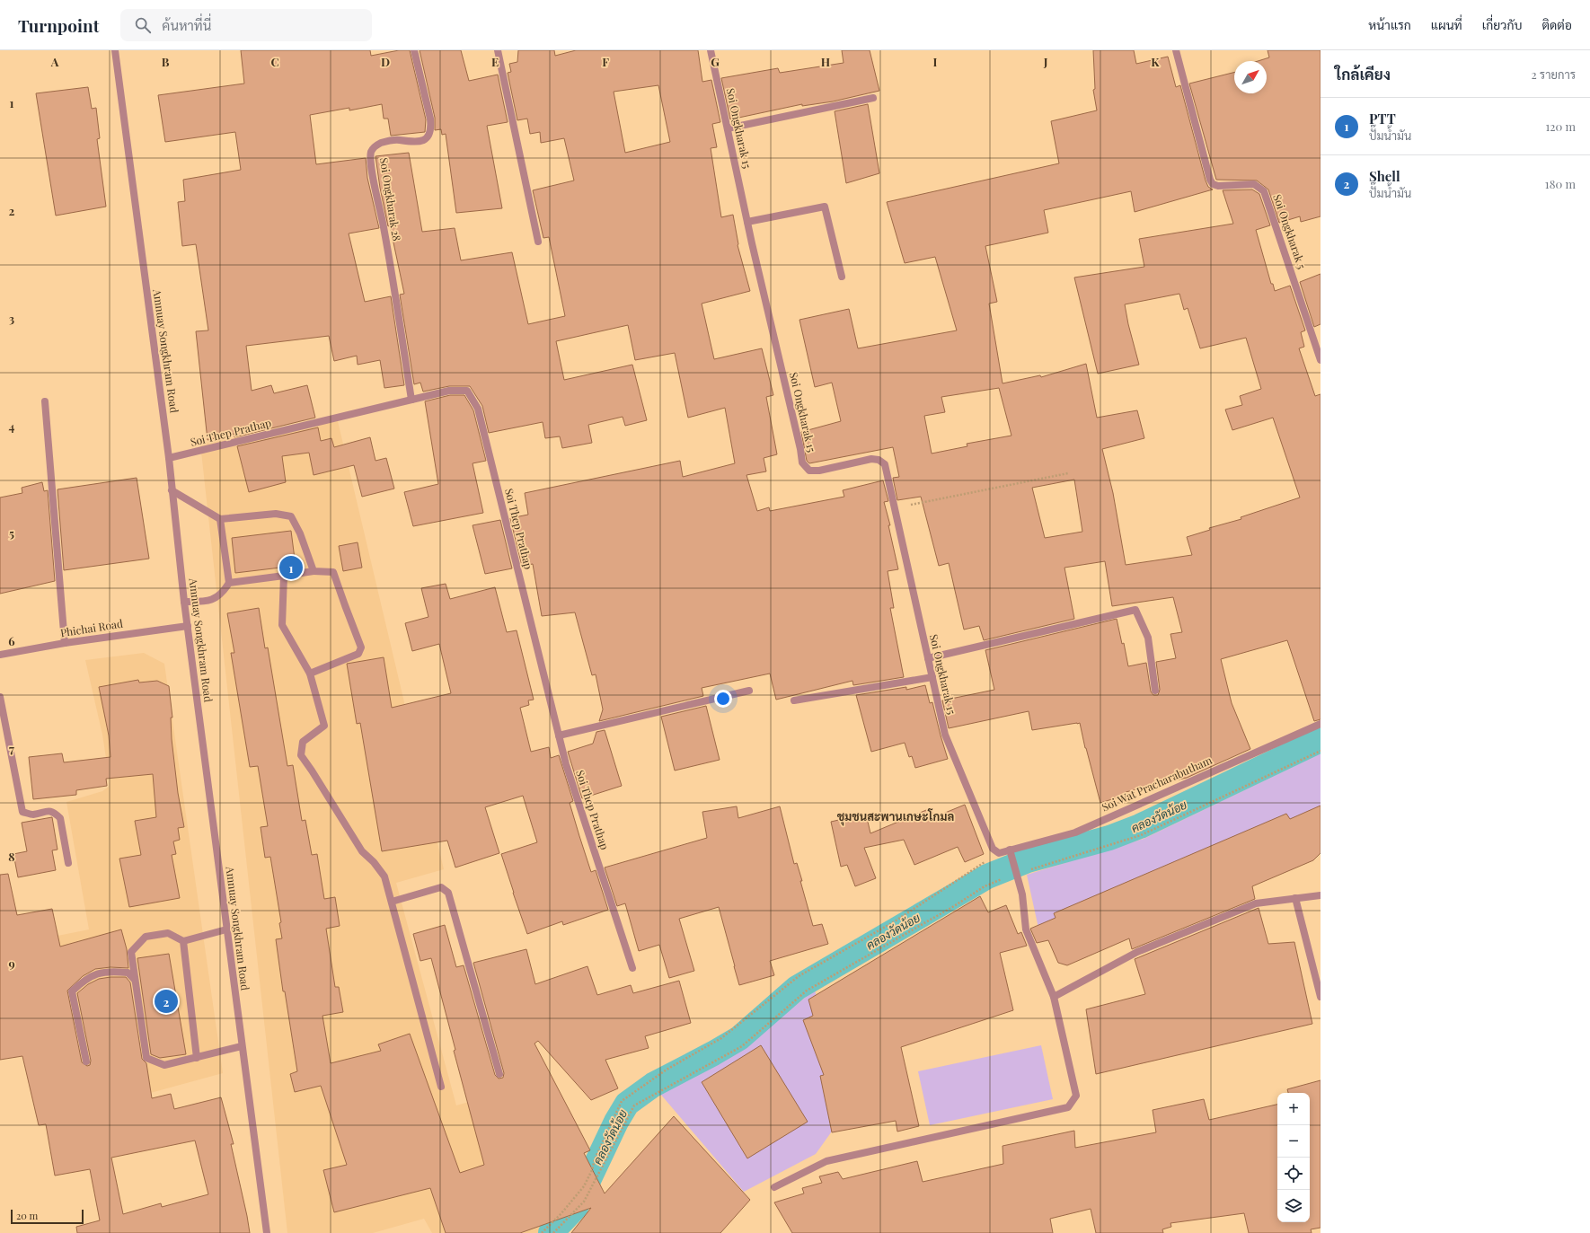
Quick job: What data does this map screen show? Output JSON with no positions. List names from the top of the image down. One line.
{"streets":{"street":["Soi Ongkharak 15","Soi Ongkharak 28","Soi Ongkharak 5","Amnuay Songkhram Road","Soi Thep Prathap","Phichai Road","Soi Wat Pracharabutham"]},"crossings":[["Soi Ongkharak 15","Soi Wat Pracharabutham"],["Soi Ongkharak 28","Soi Thep Prathap"],["Amnuay Songkhram Road","Soi Thep Prathap"],["Amnuay Songkhram Road","Phichai Road"]],"districts":["ชุมชนสะพานเกษะโกมล"],"water":["คลองวัดน้อย"],"scale_bar":"20 m","north":"top right","page":{"header":"Turnpoint","search":"ค้นหาที่นี่","nav":["หน้าแรก","แผนที่","เกี่ยวกับ","ติดต่อ"],"heading":["ใกล้เคียง","2 รายการ"],"list":[{"mark":"1","name":"PTT","note":"ปั๊มน้ำมัน","value":"120 m"},{"mark":"2","name":"Shell","note":"ปั๊มน้ำมัน","value":"180 m"}],"pins":["1","2"],"map_buttons":["+","−"],"scale":"20 m"},"grid":{"columns":["A","B","C","D","E","F","G","H","I","J","K"],"rows":["1","2","3","4","5","6","7","8","9"]}}
